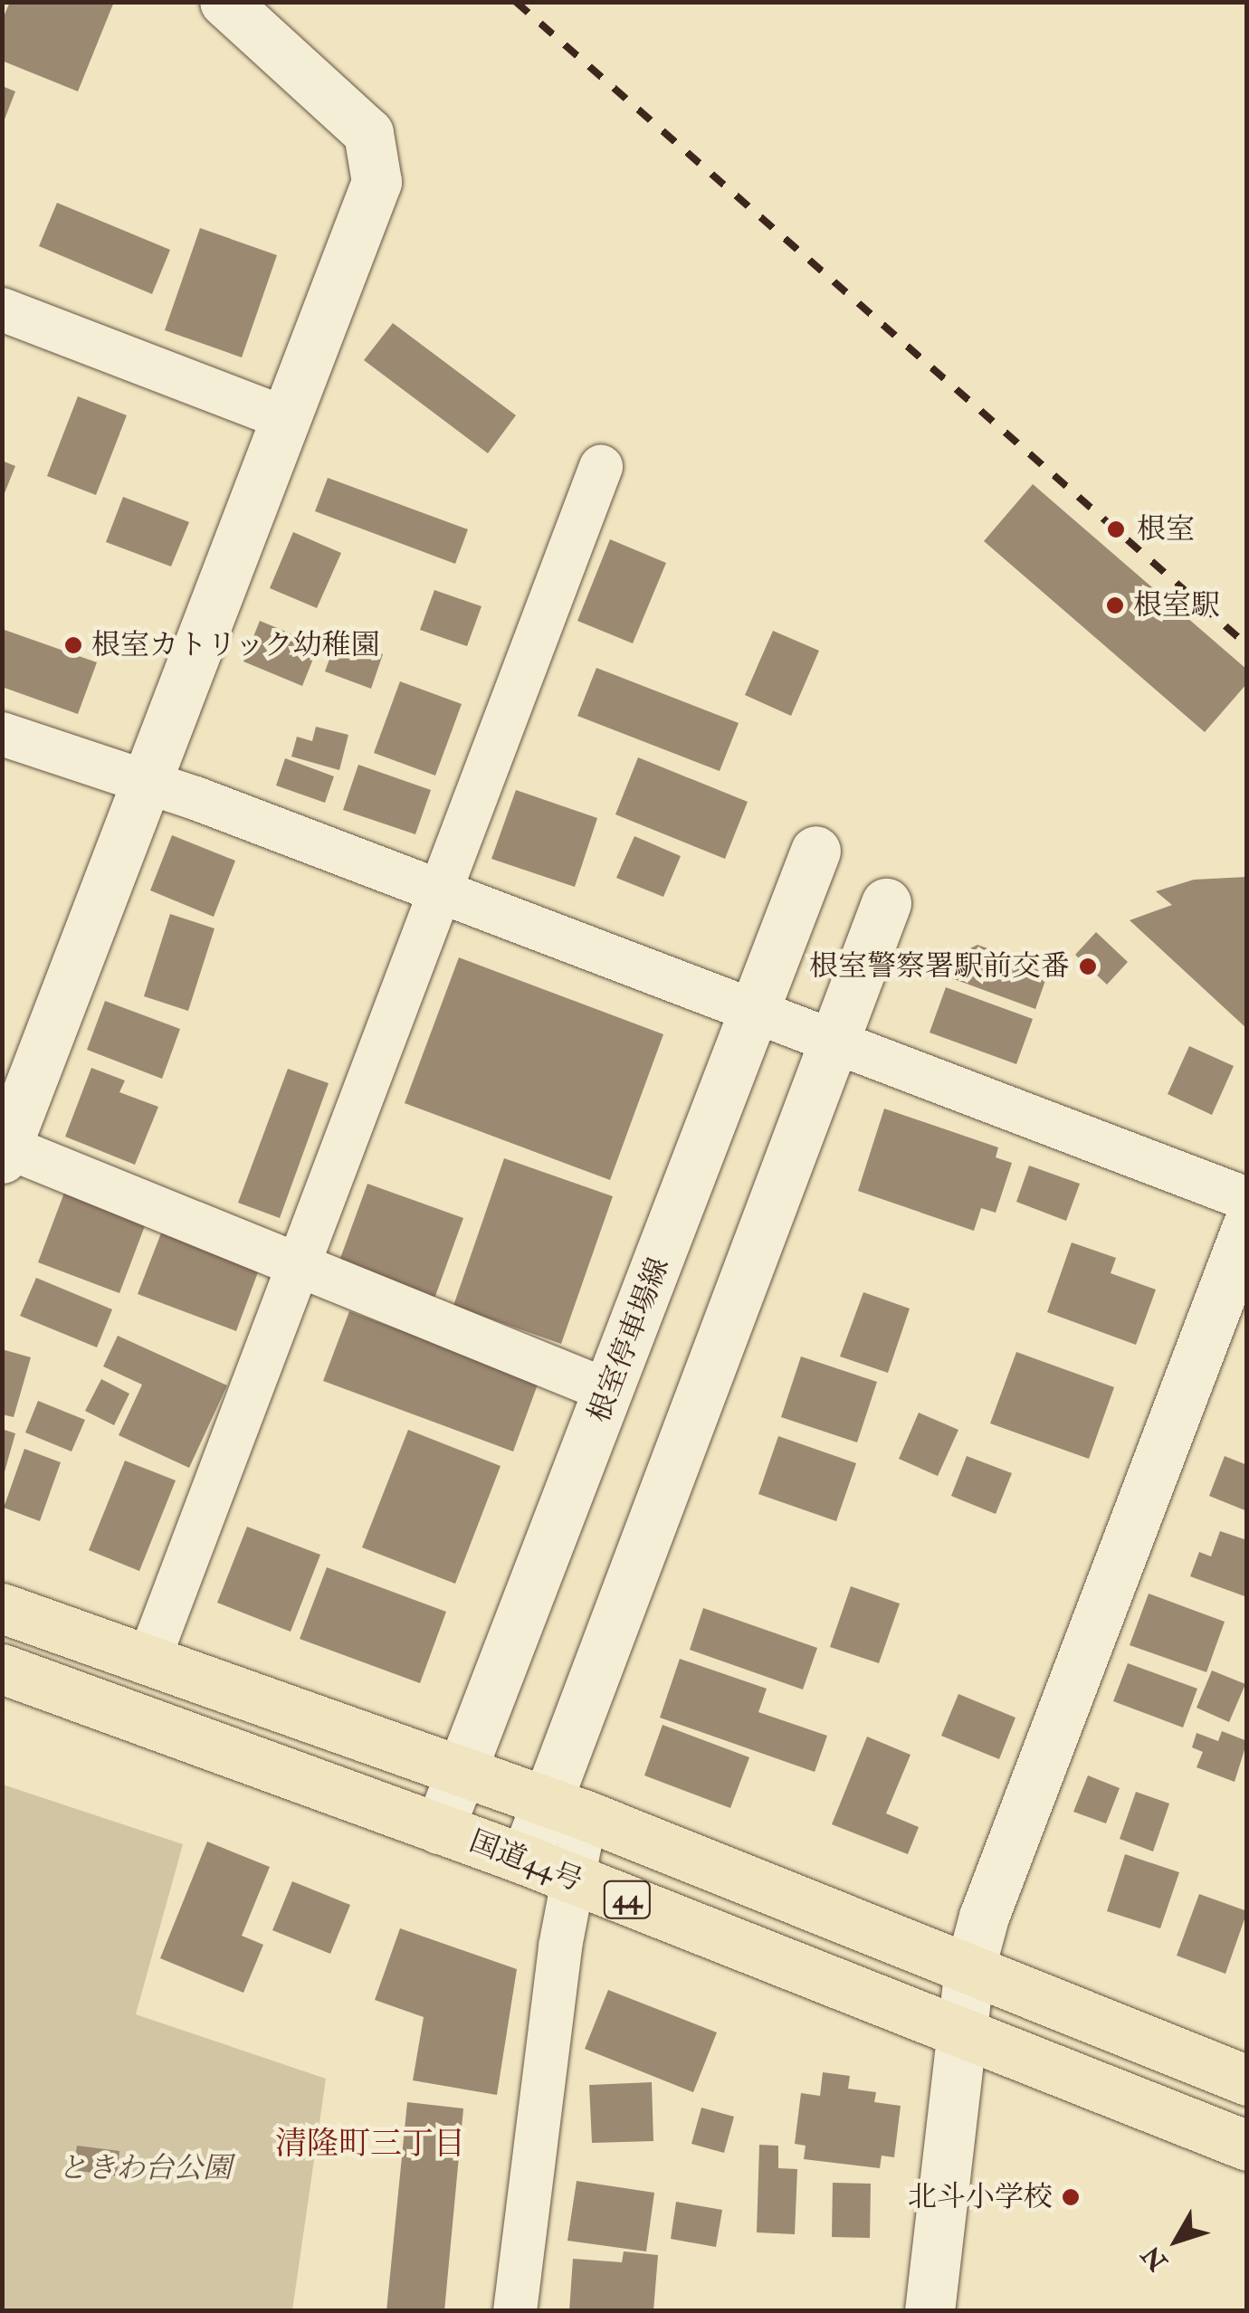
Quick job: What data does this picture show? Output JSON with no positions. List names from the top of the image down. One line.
{"streets":{"highway":["国道44号","44"],"street":["根室停車場線"]},"crossings":[["根室停車場線","国道44号"]],"districts":["清隆町三丁目"],"parks":["ときわ台公園"],"places":["根室","根室駅","根室カトリック幼稚園","根室警察署駅前交番","北斗小学校"],"north":"bottom left"}
